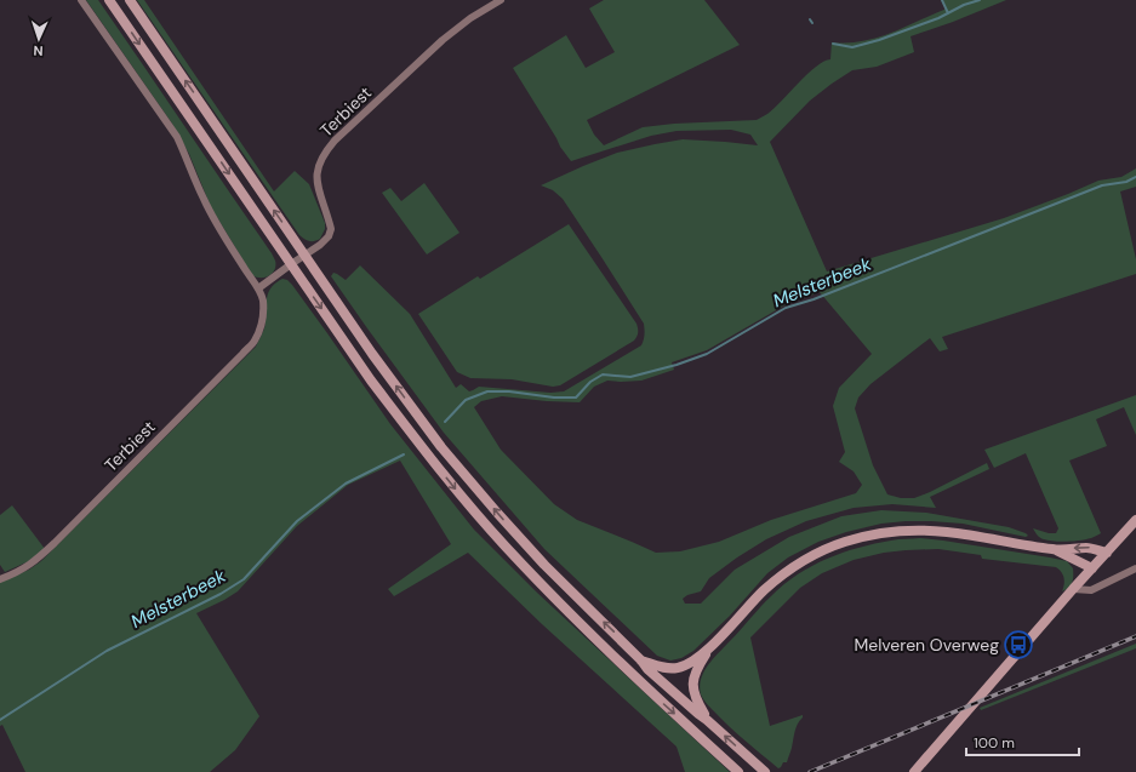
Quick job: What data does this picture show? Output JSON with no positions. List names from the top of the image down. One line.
{"streets":{"street":["Terbiest"]},"water":["Melsterbeek"],"places":{"bus stop":["Melveren Overweg"]},"scale_bar":"100 m","north":"bottom"}
